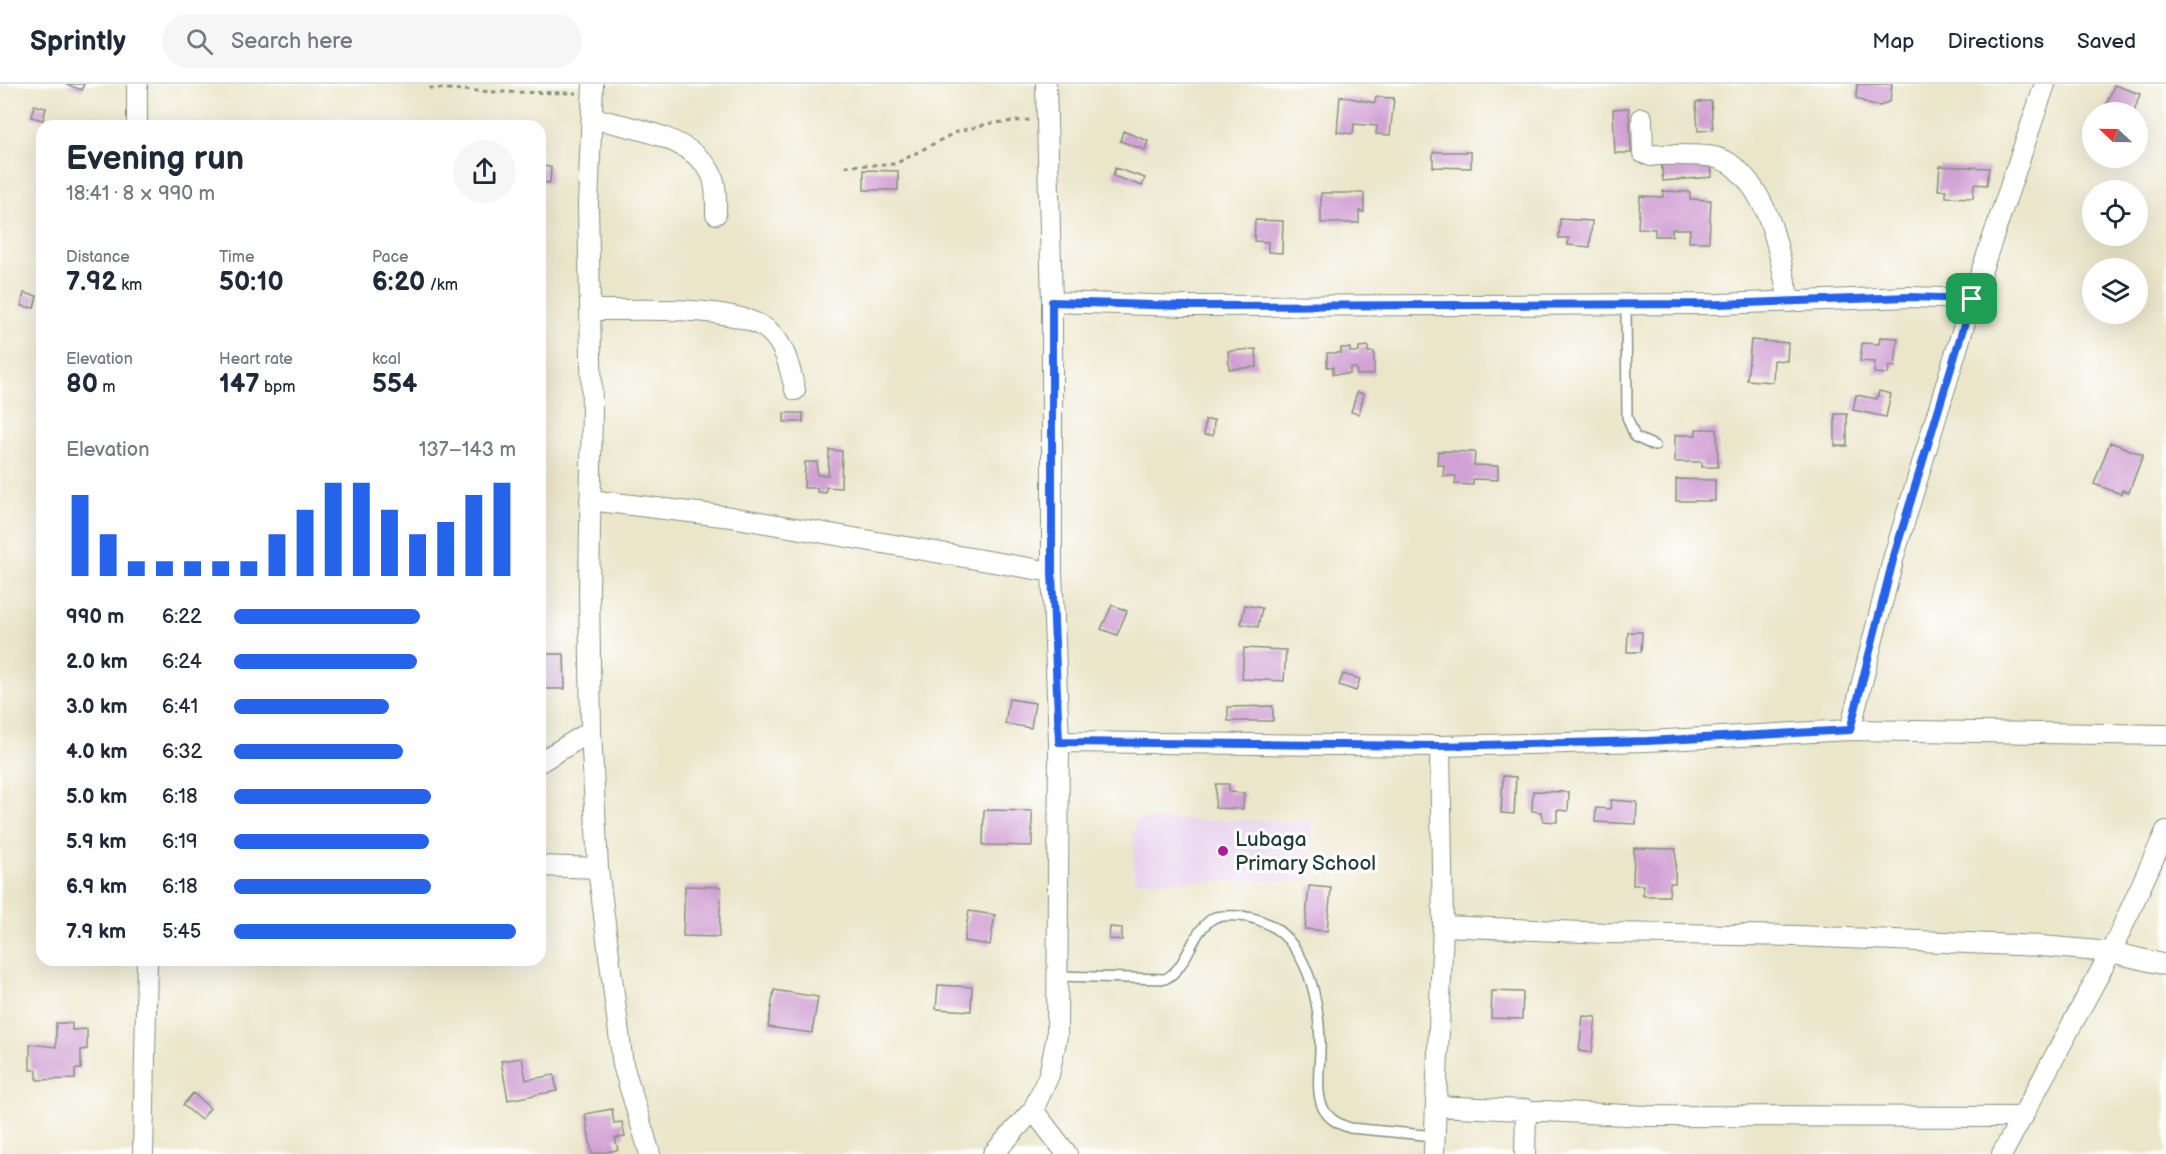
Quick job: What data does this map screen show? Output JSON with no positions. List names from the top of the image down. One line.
{"places":["Lubaga Primary School"],"north":"left","page":{"header":"Sprintly","search":"Search here","nav":["Map","Directions","Saved"],"heading":["Evening run","18:41 · 8 × 990 m"],"stats":[["Distance","7.92 km"],["Time","50:10"],["Pace","6:20 /km"],["Elevation","80 m"],["Heart rate","147 bpm"],["kcal","554"]],"chart":["Elevation","137–143 m"],"list":[{"name":"990 m","note":"6:22"},{"name":"2.0 km","note":"6:24"},{"name":"3.0 km","note":"6:41"},{"name":"4.0 km","note":"6:32"},{"name":"5.0 km","note":"6:18"},{"name":"5.9 km","note":"6:19"},{"name":"6.9 km","note":"6:18"},{"name":"7.9 km","note":"5:45"}]}}
